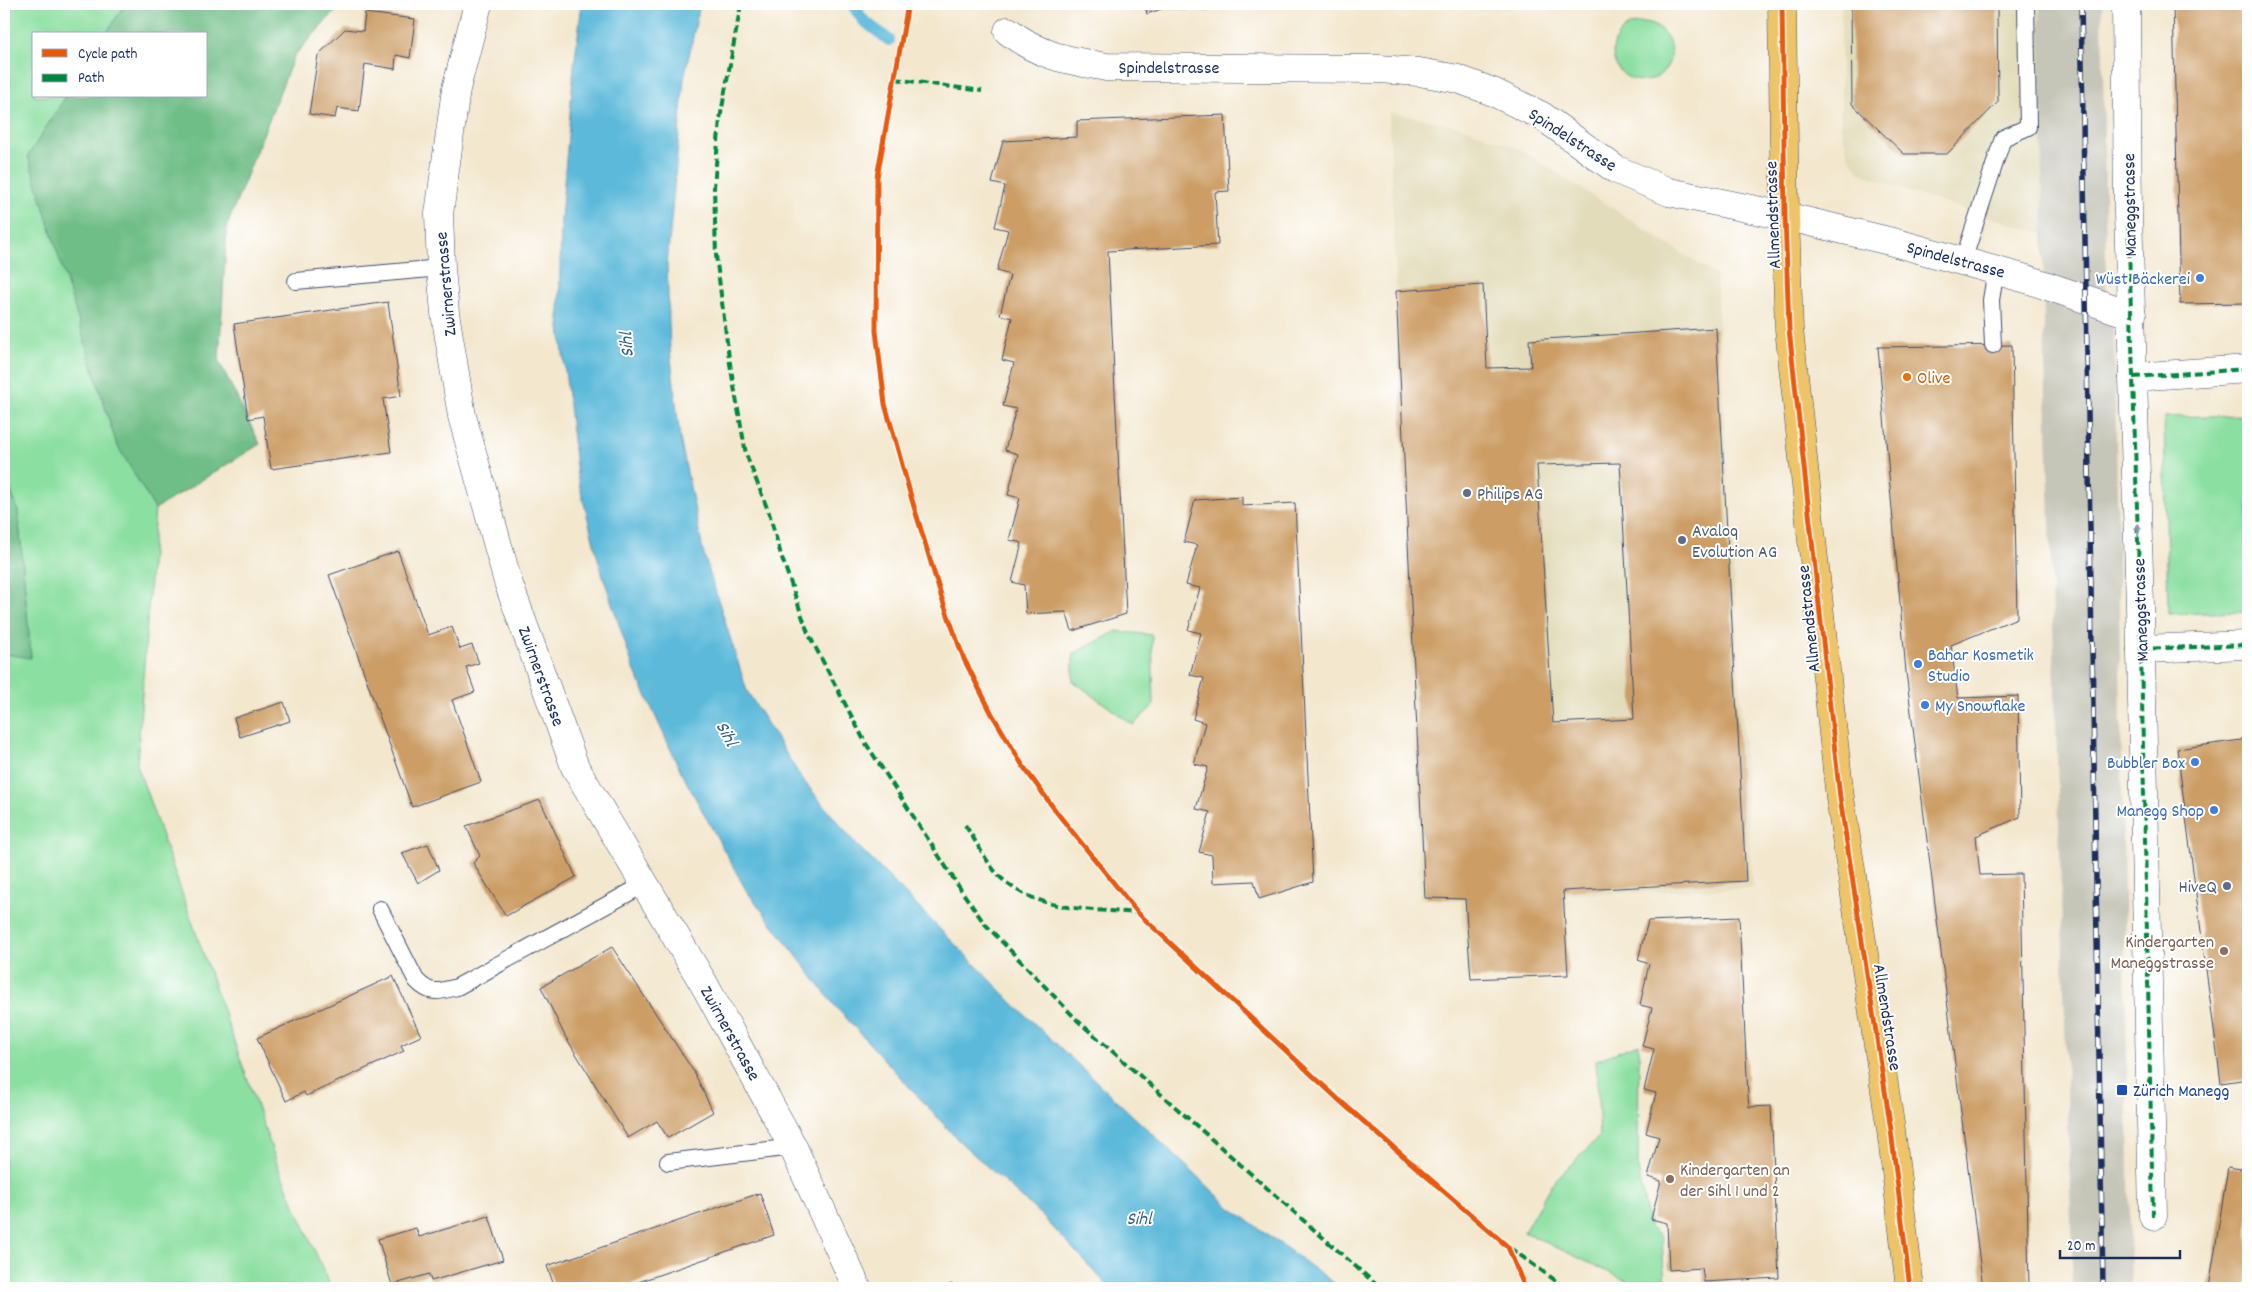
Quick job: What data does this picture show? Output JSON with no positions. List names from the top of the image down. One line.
{"streets":{"main road":["Allmendstrasse"],"street":["Spindelstrasse","Maneggstrasse","Zwirnerstrasse"]},"crossings":[["Spindelstrasse","Maneggstrasse"],["Spindelstrasse","Allmendstrasse"]],"water":["Sihl"],"places":{"other":["Wüst Bäckerei","Olive","Philips AG","Avaloq Evolution AG","Bahar Kosmetik Studio","My Snowflake","Bubbler Box","Manegg Shop","HiveQ","Kindergarten Maneggstrasse","Kindergarten an der Sihl 1 und 2"],"transit":["Zürich Manegg"]},"legend":["Cycle path","Path"],"scale_bar":"20 m"}
